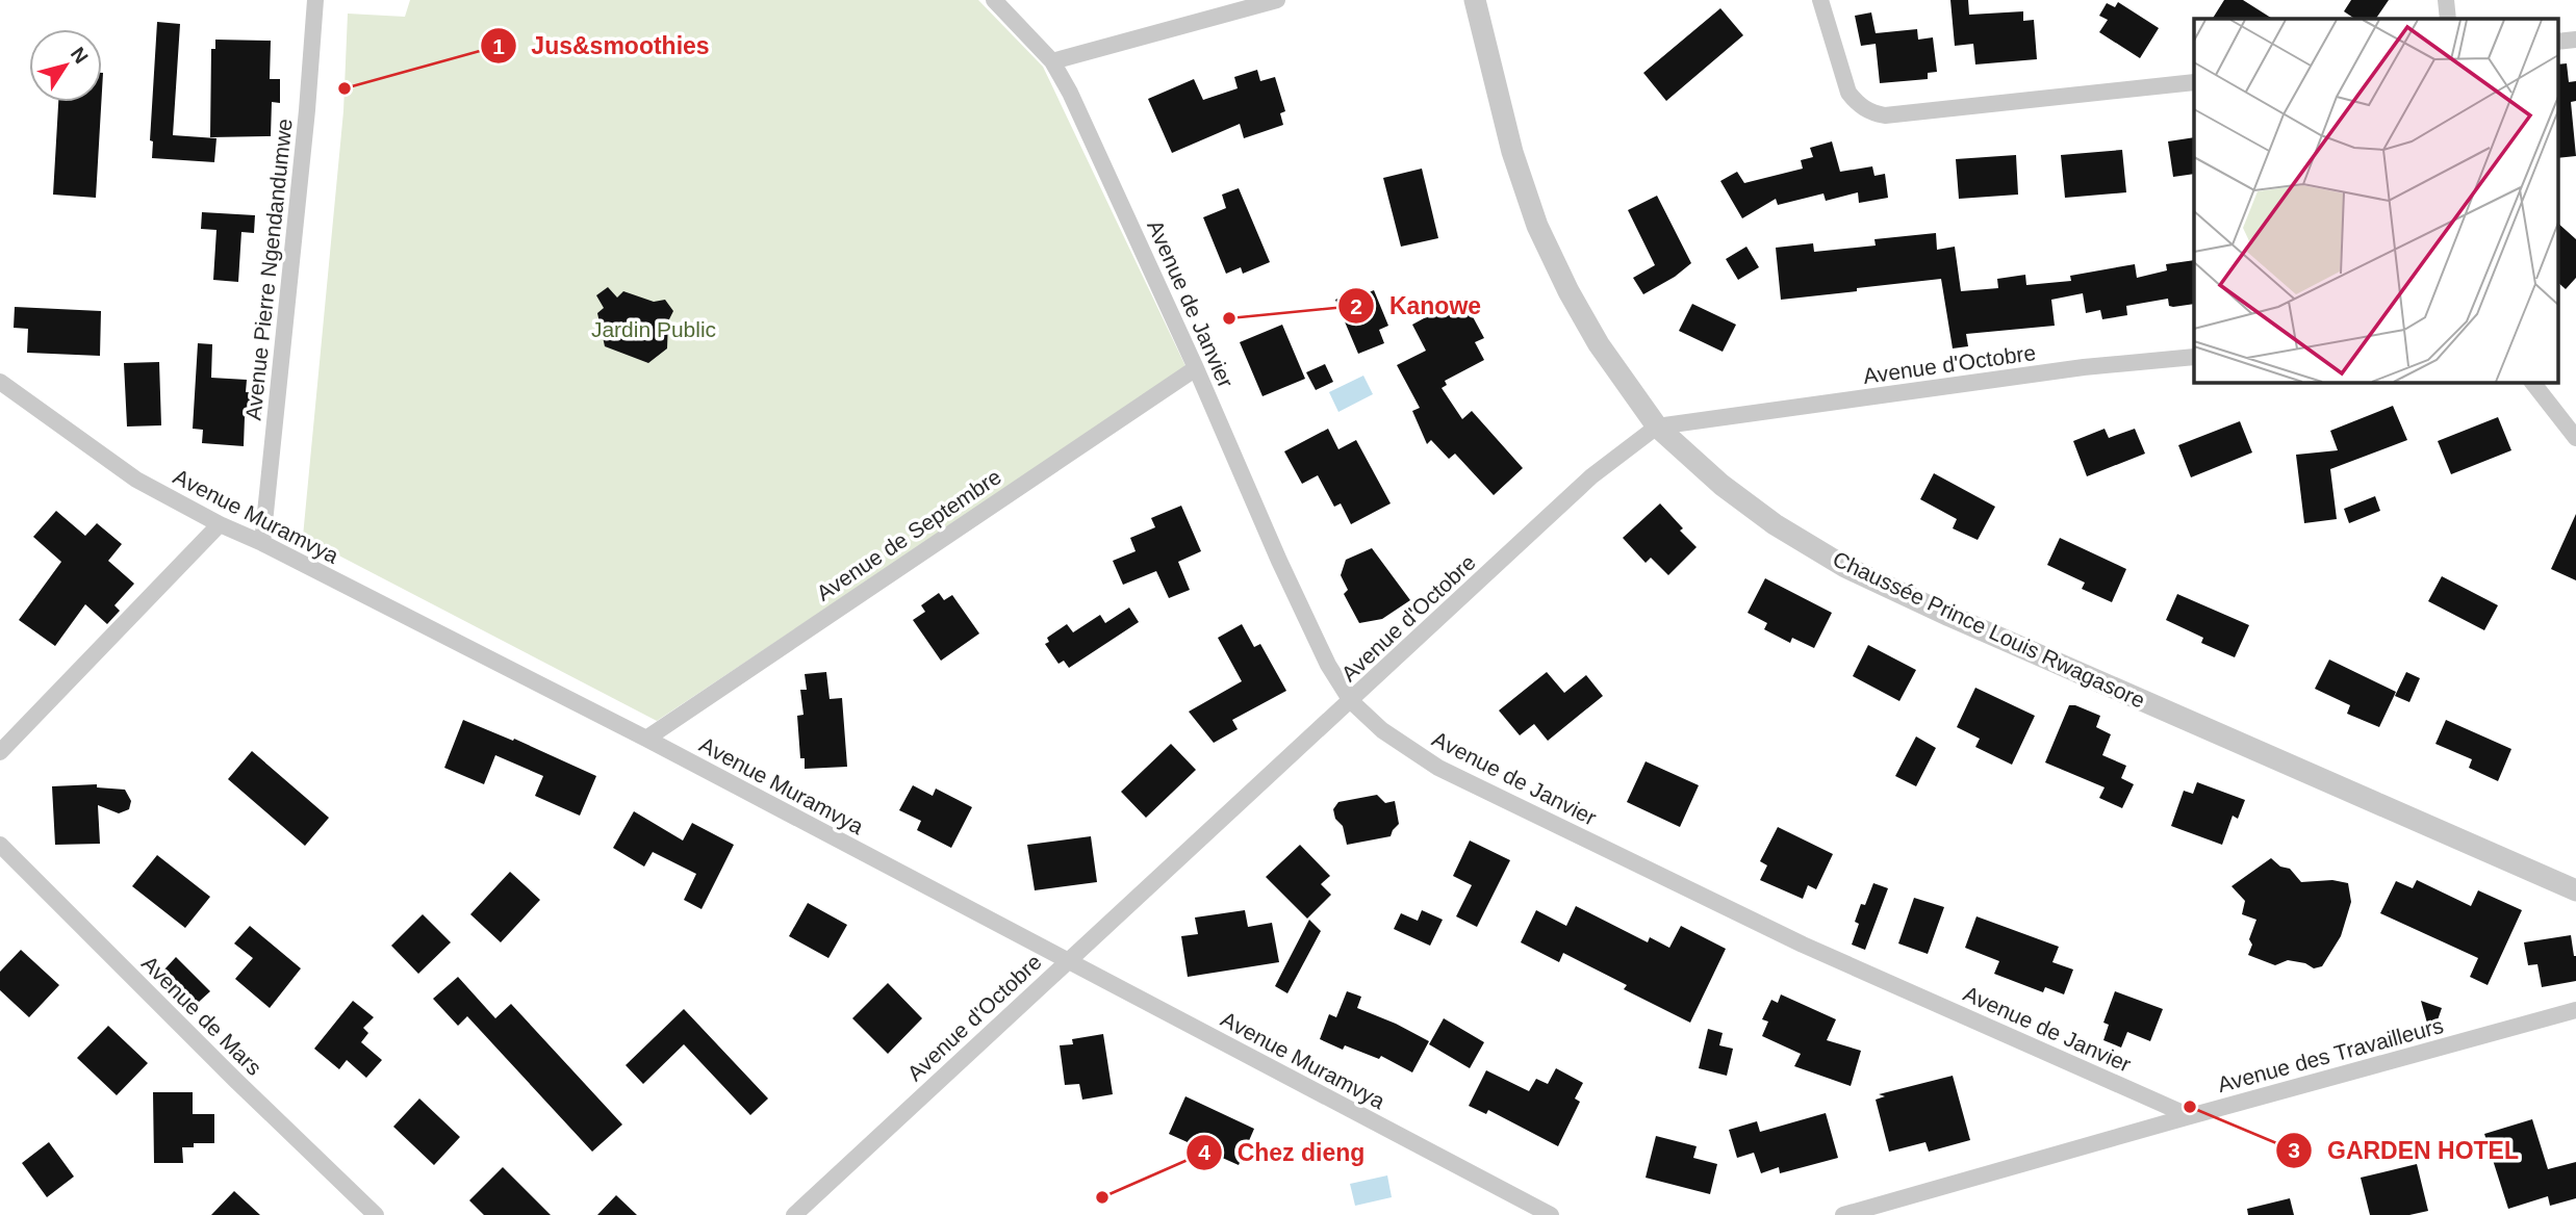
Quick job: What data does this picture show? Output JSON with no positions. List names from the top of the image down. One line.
{"streets":{"street":["Avenue Pierre Ngendandumwe","Avenue de Janvier","Avenue d'Octobre","Avenue Muramvya","Avenue de Septembre","Chaussée Prince Louis Rwagasore","Avenue de Mars","Avenue des Travailleurs"]},"crossings":[["Avenue Pierre Ngendandumwe","Avenue Muramvya"],["Avenue de Janvier","Avenue d'Octobre"],["Avenue de Janvier","Avenue de Septembre"],["Avenue de Janvier","Avenue des Travailleurs"],["Avenue d'Octobre","Avenue Muramvya"],["Avenue d'Octobre","Chaussée Prince Louis Rwagasore"],["Avenue Muramvya","Avenue de Septembre"]],"parks":["Jardin Public"],"places":["Jus&smoothies","Kanowe","GARDEN HOTEL","Chez dieng"],"north":"top right"}
